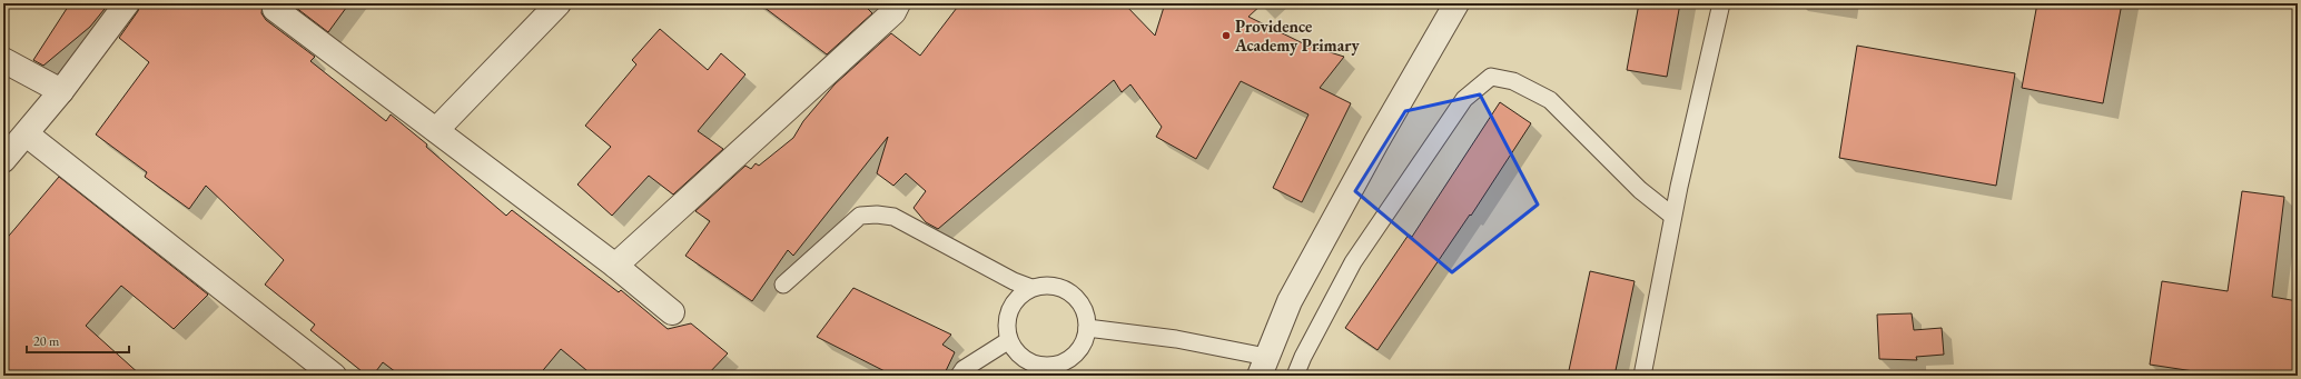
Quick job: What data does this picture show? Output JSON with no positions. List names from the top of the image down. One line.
{"places":["Providence Academy Primary"],"scale_bar":"20 m"}
